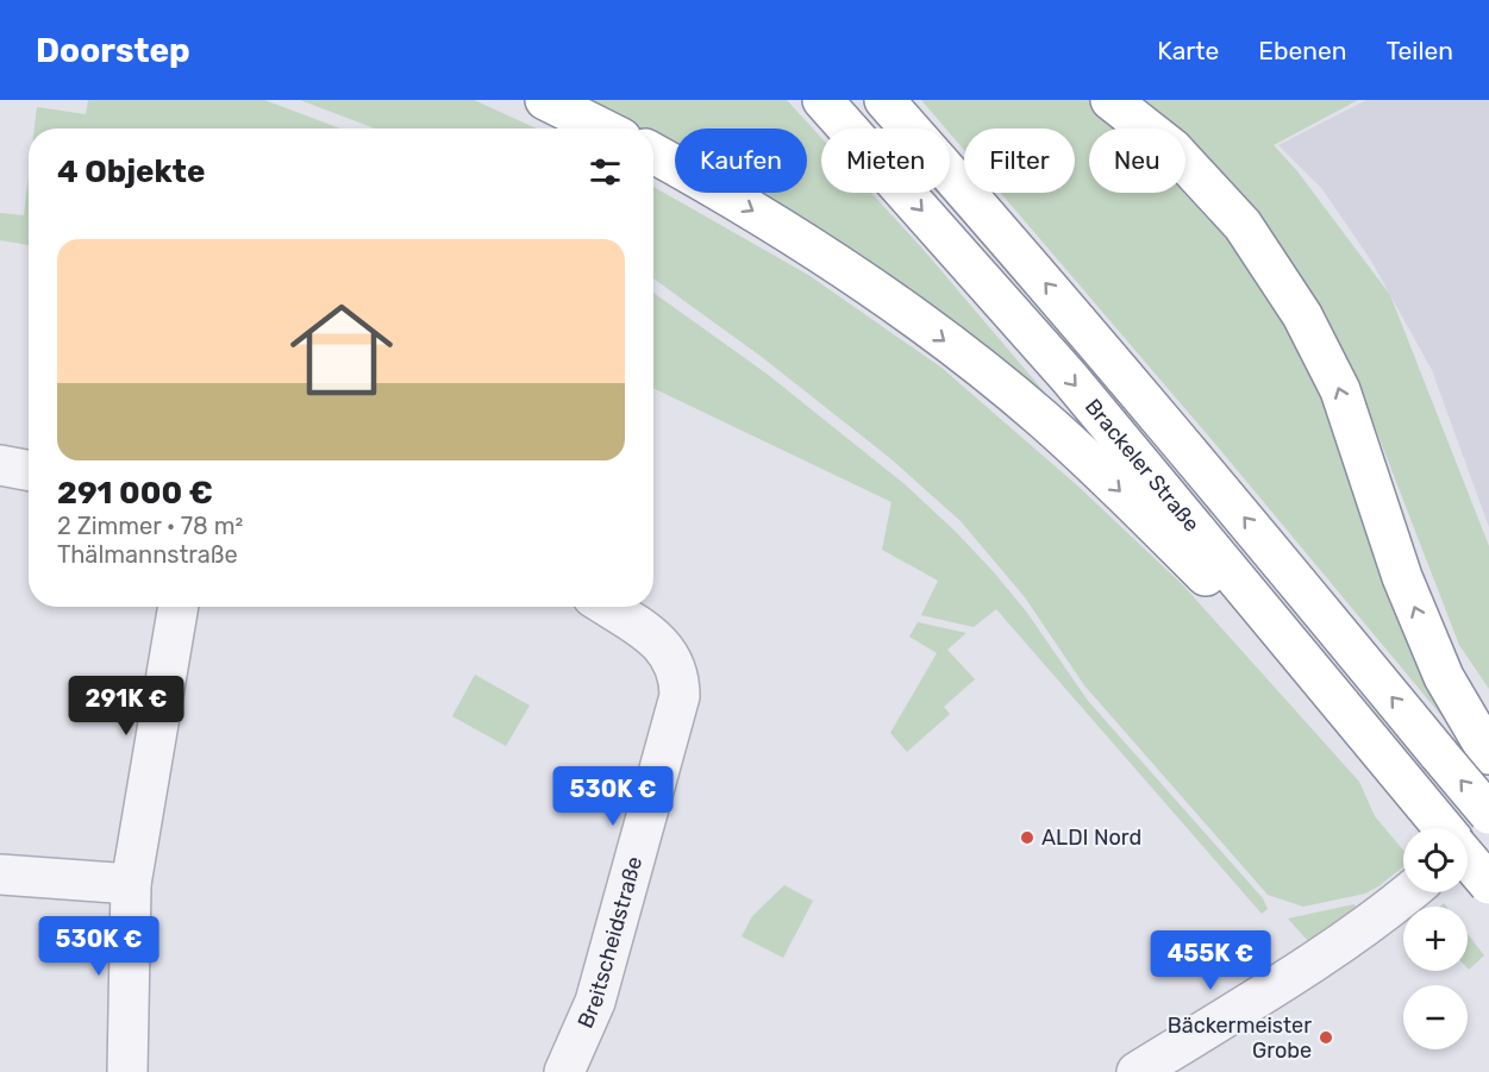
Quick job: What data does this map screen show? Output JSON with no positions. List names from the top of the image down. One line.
{"streets":{"highway":["Brackeler Straße"],"street":["Breitscheidstraße"]},"places":["ALDI Nord","Bäckermeister Grobe"],"page":{"header":"Doorstep","nav":["Karte","Ebenen","Teilen"],"chip":["Kaufen","Mieten","Filter","Neu"],"heading":"4 Objekte","list":[{"name":"291 000 €","note":"2 Zimmer · 78 m² · Thälmannstraße"}],"price":["291K €","530K €","530K €","455K €"],"map_buttons":["+","−"]}}
